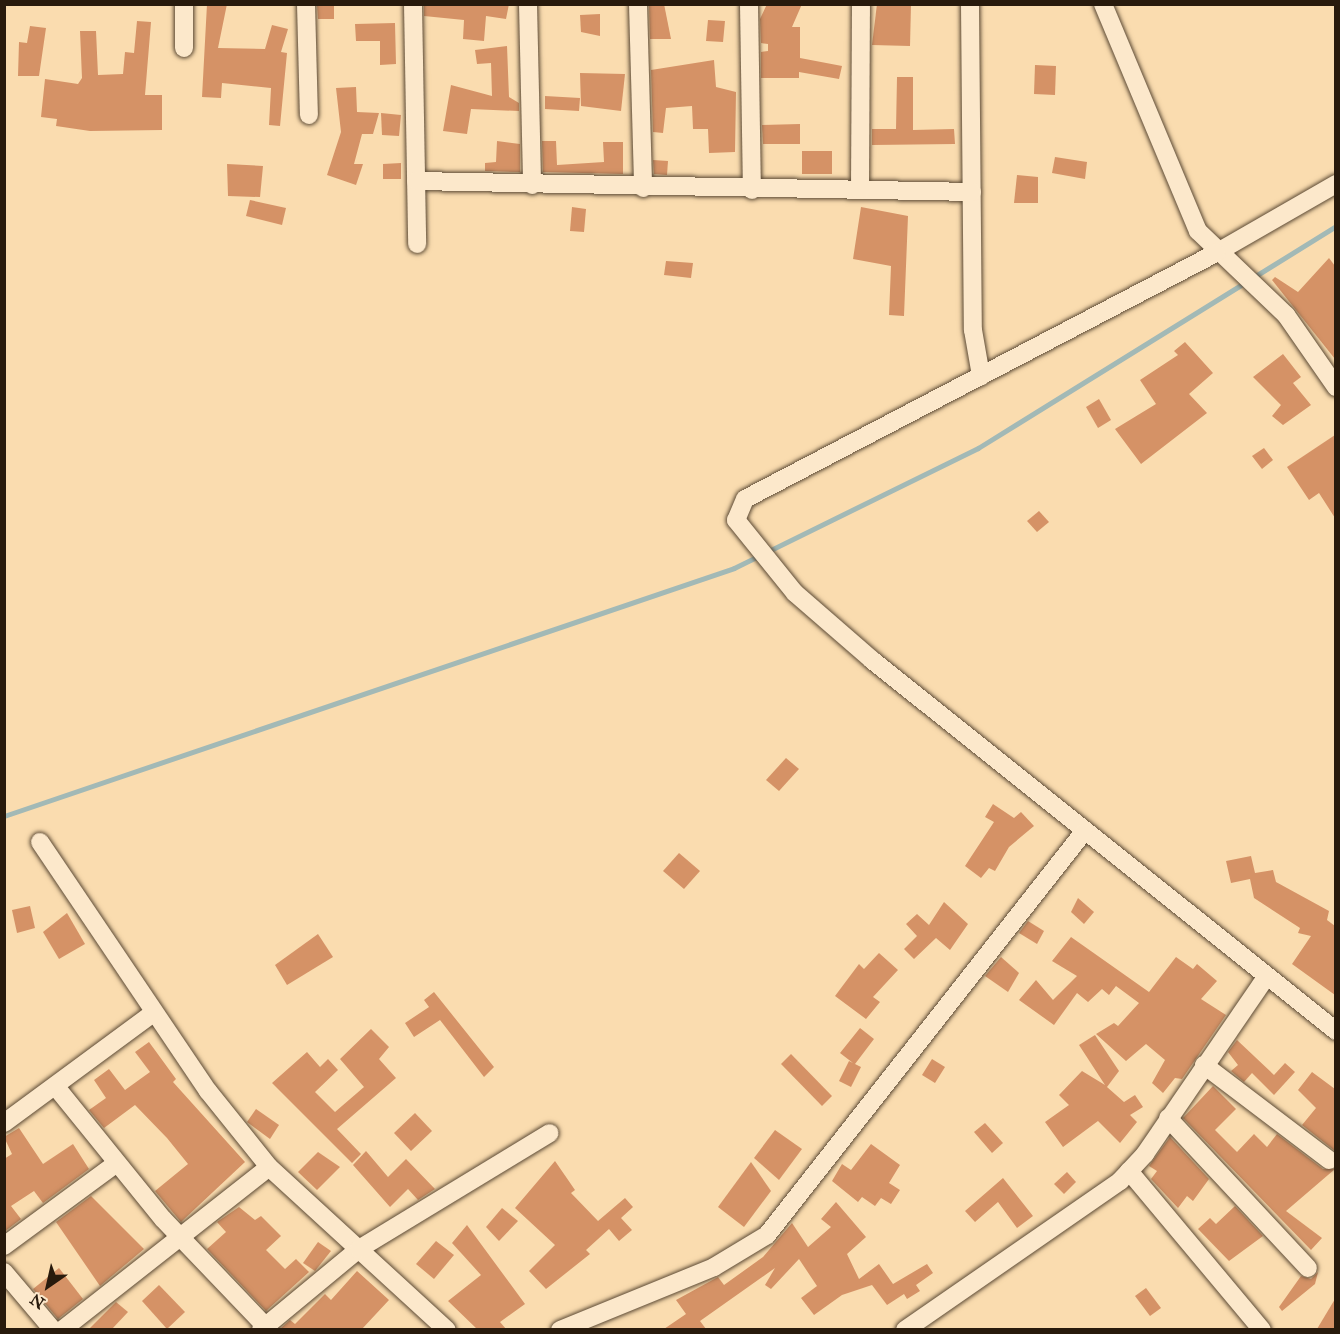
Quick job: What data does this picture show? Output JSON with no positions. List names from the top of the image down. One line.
{"north":"bottom left"}
